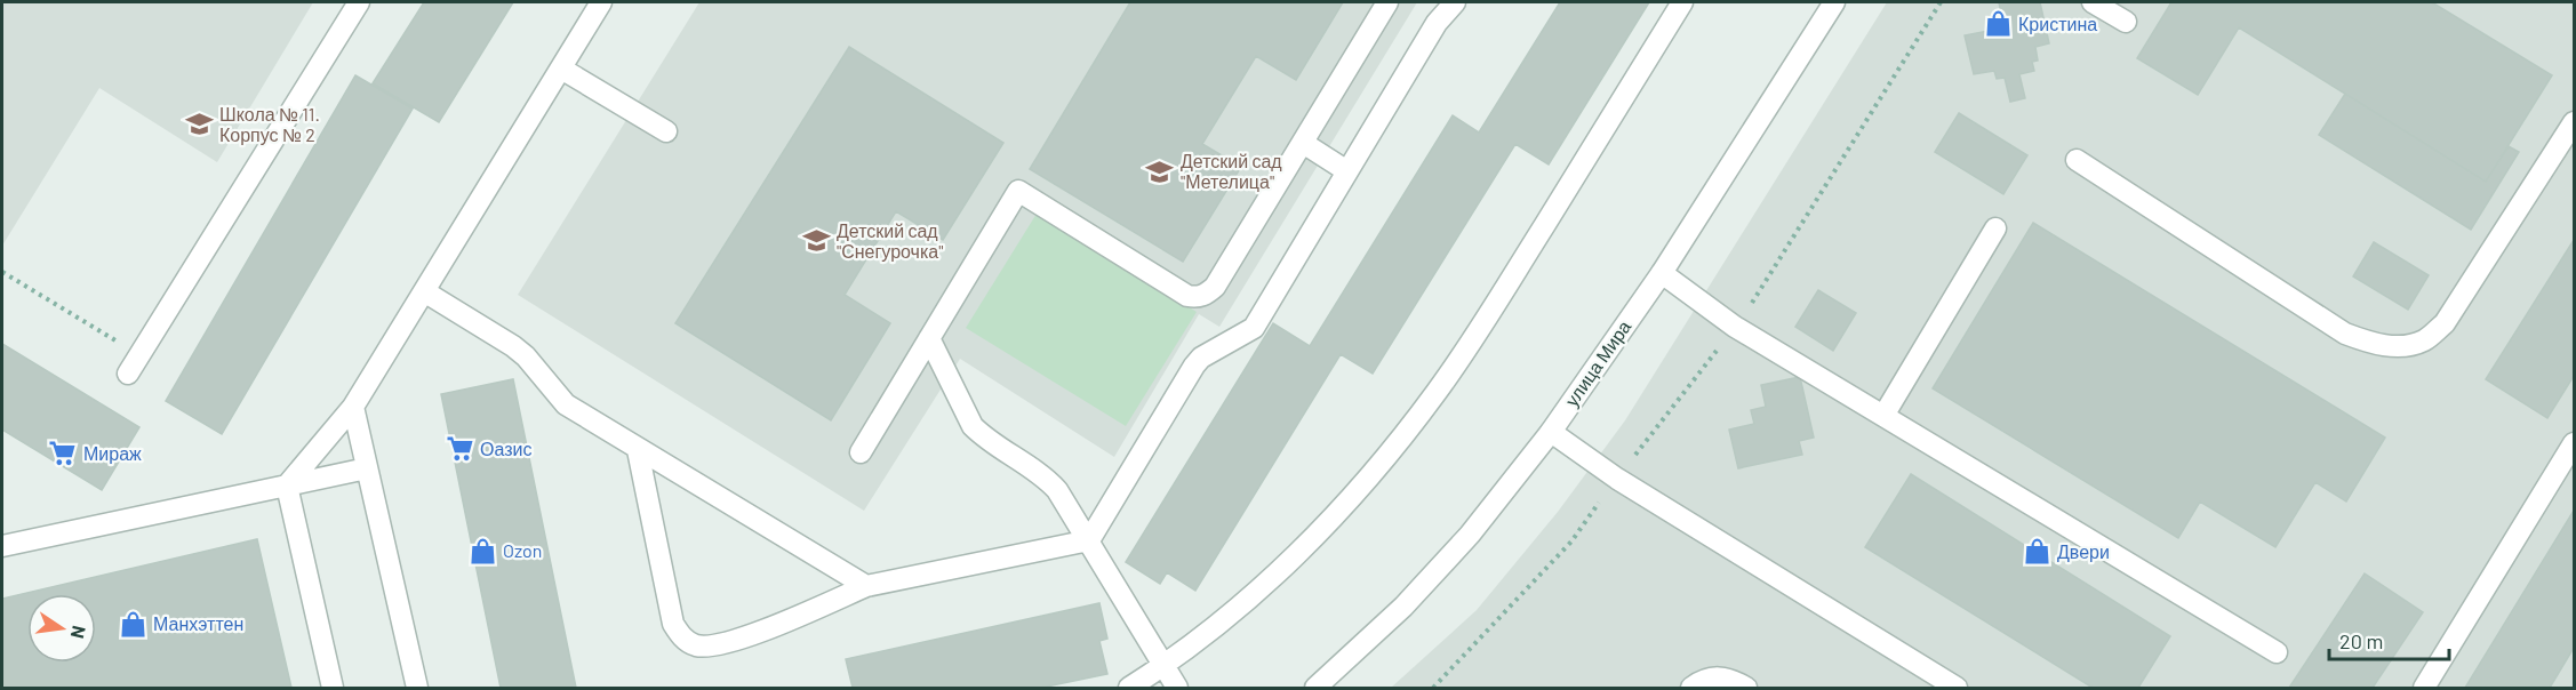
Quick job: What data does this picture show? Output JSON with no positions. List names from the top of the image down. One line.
{"streets":{"street":["улица Мира"]},"places":{"shop":["Кристина","Ozon","Двери","Манхэттен"],"school or university":["Школа № 11. Корпус № 2","Детский сад \"Метелица\"","Детский сад \"Снегурочка\""],"supermarket":["Оазис","Мираж"]},"scale_bar":"20 m","north":"right"}
